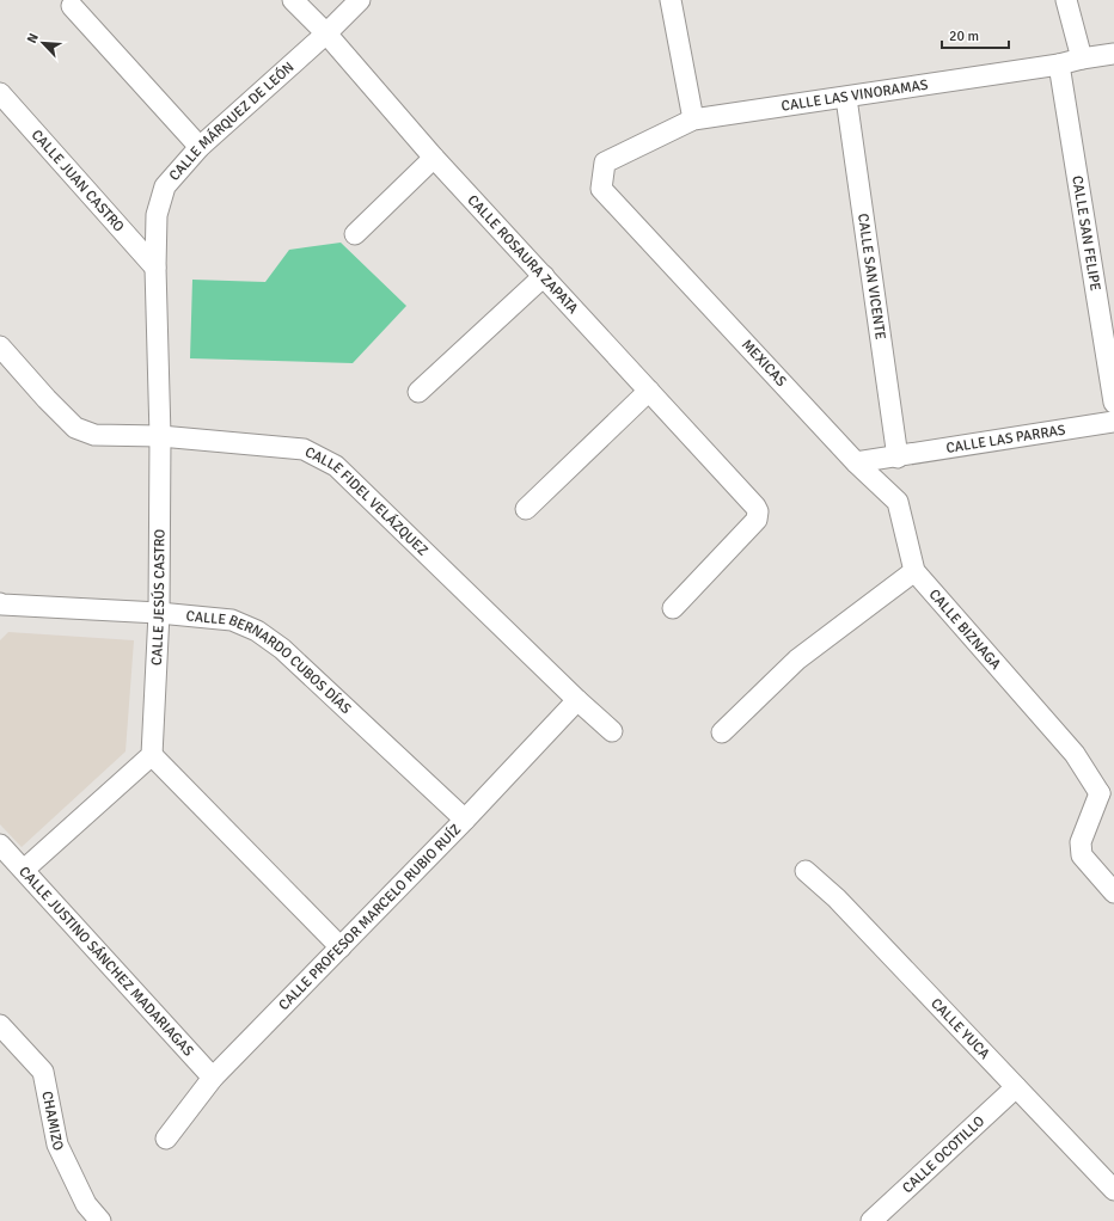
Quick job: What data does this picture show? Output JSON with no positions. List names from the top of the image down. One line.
{"streets":{"street":["CALLE LAS VINORAMAS","CALLE MÁRQUEZ DE LEÓN","CALLE JUAN CASTRO","CALLE SAN FELIPE","CALLE ROSAURA ZAPATA","CALLE SAN VICENTE","MEXICAS","CALLE LAS PARRAS","CALLE FIDEL VELÁZQUEZ","CALLE JESÚS CASTRO","CALLE BIZNAGA","CALLE BERNARDO CUBOS DÍAS","CALLE PROFESOR MARCELO RUBIO RUÍZ","CALLE JUSTINO SÁNCHEZ MADARIAGAS","CALLE YUCA","CHAMIZO","CALLE OCOTILLO"]},"crossings":[["CALLE LAS VINORAMAS","CALLE SAN FELIPE"],["CALLE LAS VINORAMAS","CALLE SAN VICENTE"],["CALLE LAS VINORAMAS","MEXICAS"],["CALLE MÁRQUEZ DE LEÓN","CALLE JUAN CASTRO"],["CALLE MÁRQUEZ DE LEÓN","CALLE ROSAURA ZAPATA"],["CALLE MÁRQUEZ DE LEÓN","CALLE JESÚS CASTRO"],["CALLE JUAN CASTRO","CALLE JESÚS CASTRO"],["CALLE SAN VICENTE","CALLE LAS PARRAS"],["MEXICAS","CALLE LAS PARRAS"],["MEXICAS","CALLE BIZNAGA"],["CALLE FIDEL VELÁZQUEZ","CALLE JESÚS CASTRO"],["CALLE FIDEL VELÁZQUEZ","CALLE PROFESOR MARCELO RUBIO RUÍZ"],["CALLE JESÚS CASTRO","CALLE BERNARDO CUBOS DÍAS"],["CALLE BERNARDO CUBOS DÍAS","CALLE PROFESOR MARCELO RUBIO RUÍZ"],["CALLE PROFESOR MARCELO RUBIO RUÍZ","CALLE JUSTINO SÁNCHEZ MADARIAGAS"],["CALLE YUCA","CALLE OCOTILLO"]],"scale_bar":"20 m","north":"top left"}
